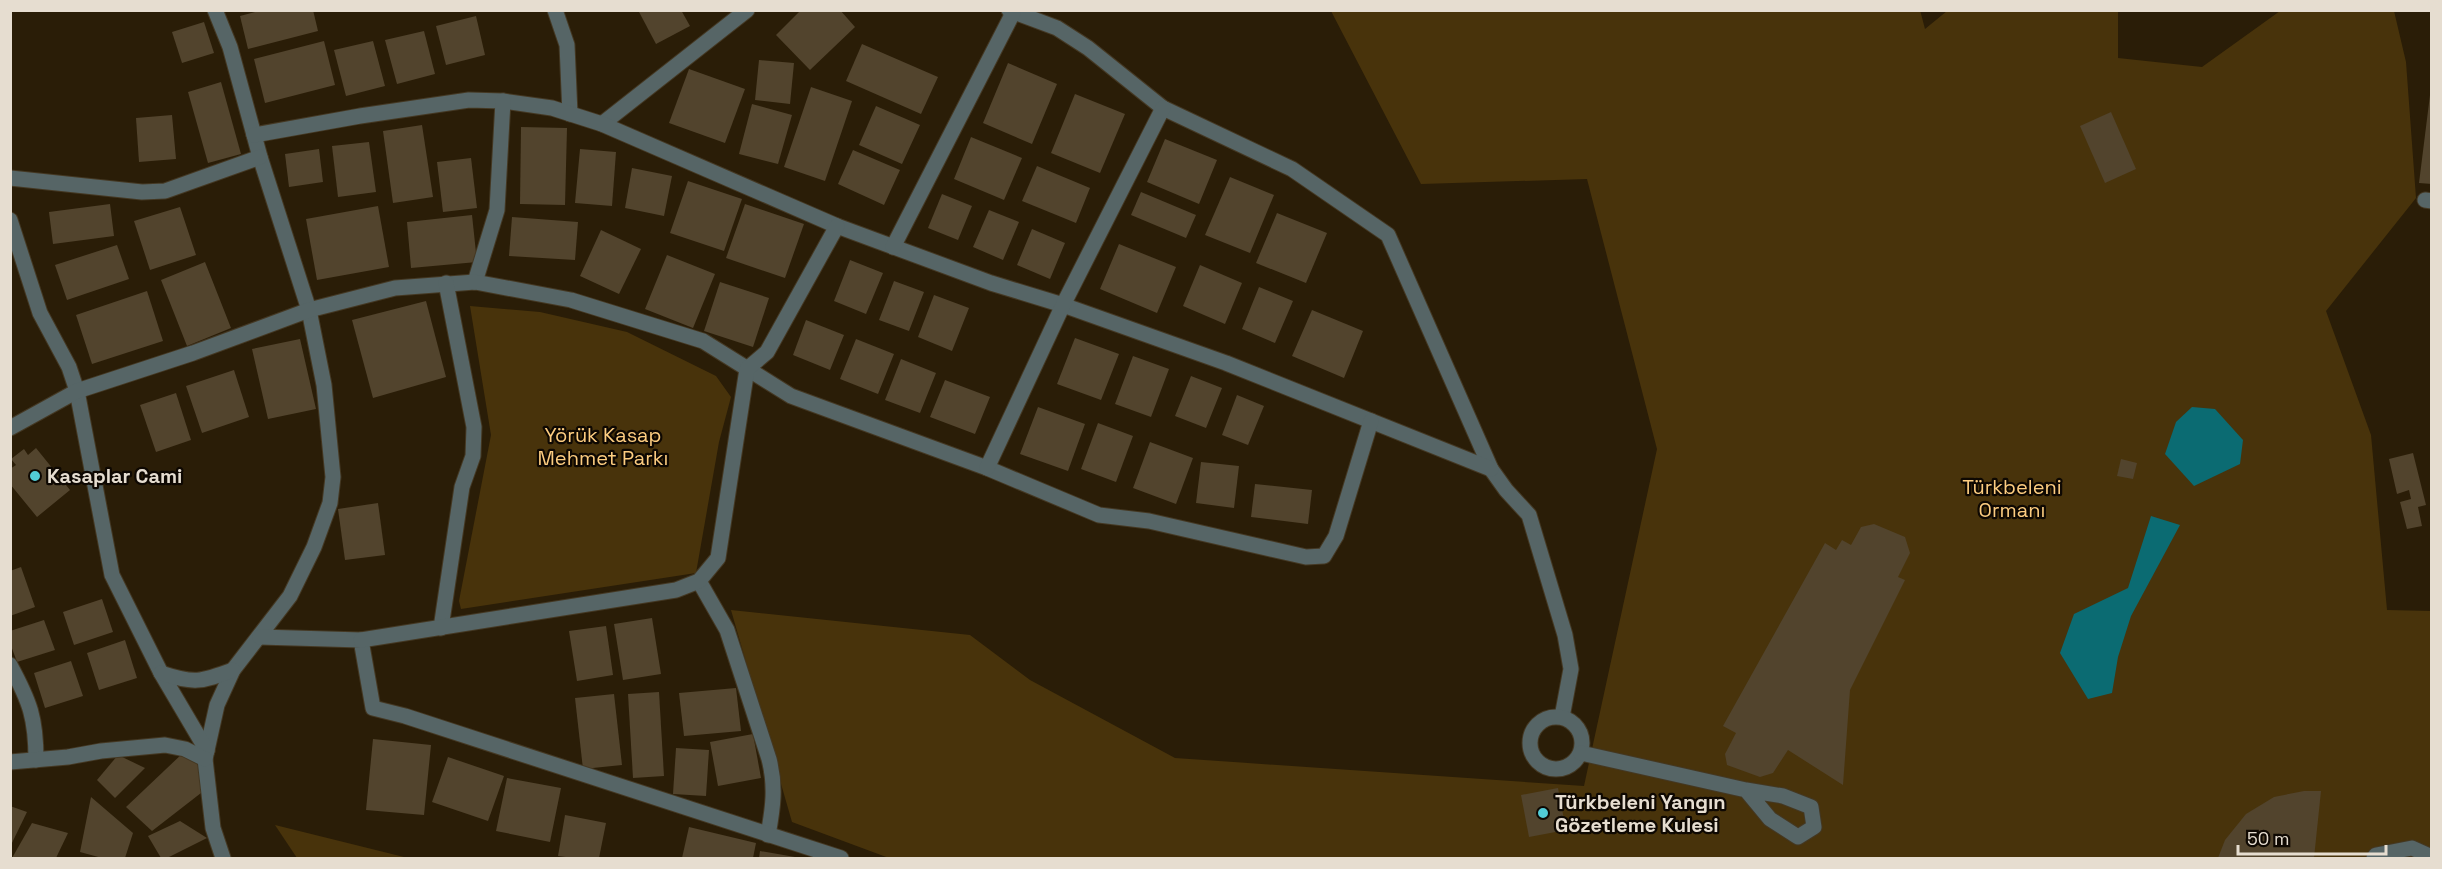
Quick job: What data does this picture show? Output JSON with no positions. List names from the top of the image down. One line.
{"parks":["Yörük Kasap Mehmet Parkı","Türkbeleni Ormanı"],"places":["Kasaplar Cami","Türkbeleni Yangın Gözetleme Kulesi"],"scale_bar":"50 m"}
